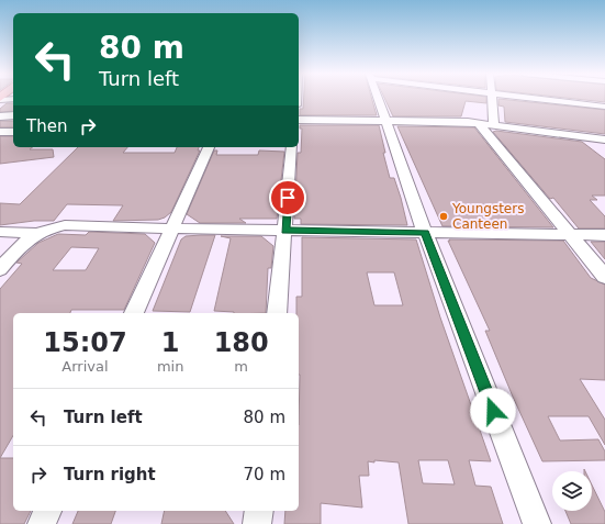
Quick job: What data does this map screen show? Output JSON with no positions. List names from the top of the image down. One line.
{"places":["Youngsters Canteen"],"page":{"turn":["80 m","Turn left"],"then":"Then","eta":["15:07","Arrival","1","min","180","m"],"list":[{"name":"Turn left","value":"80 m"},{"name":"Turn right","value":"70 m"}]}}
